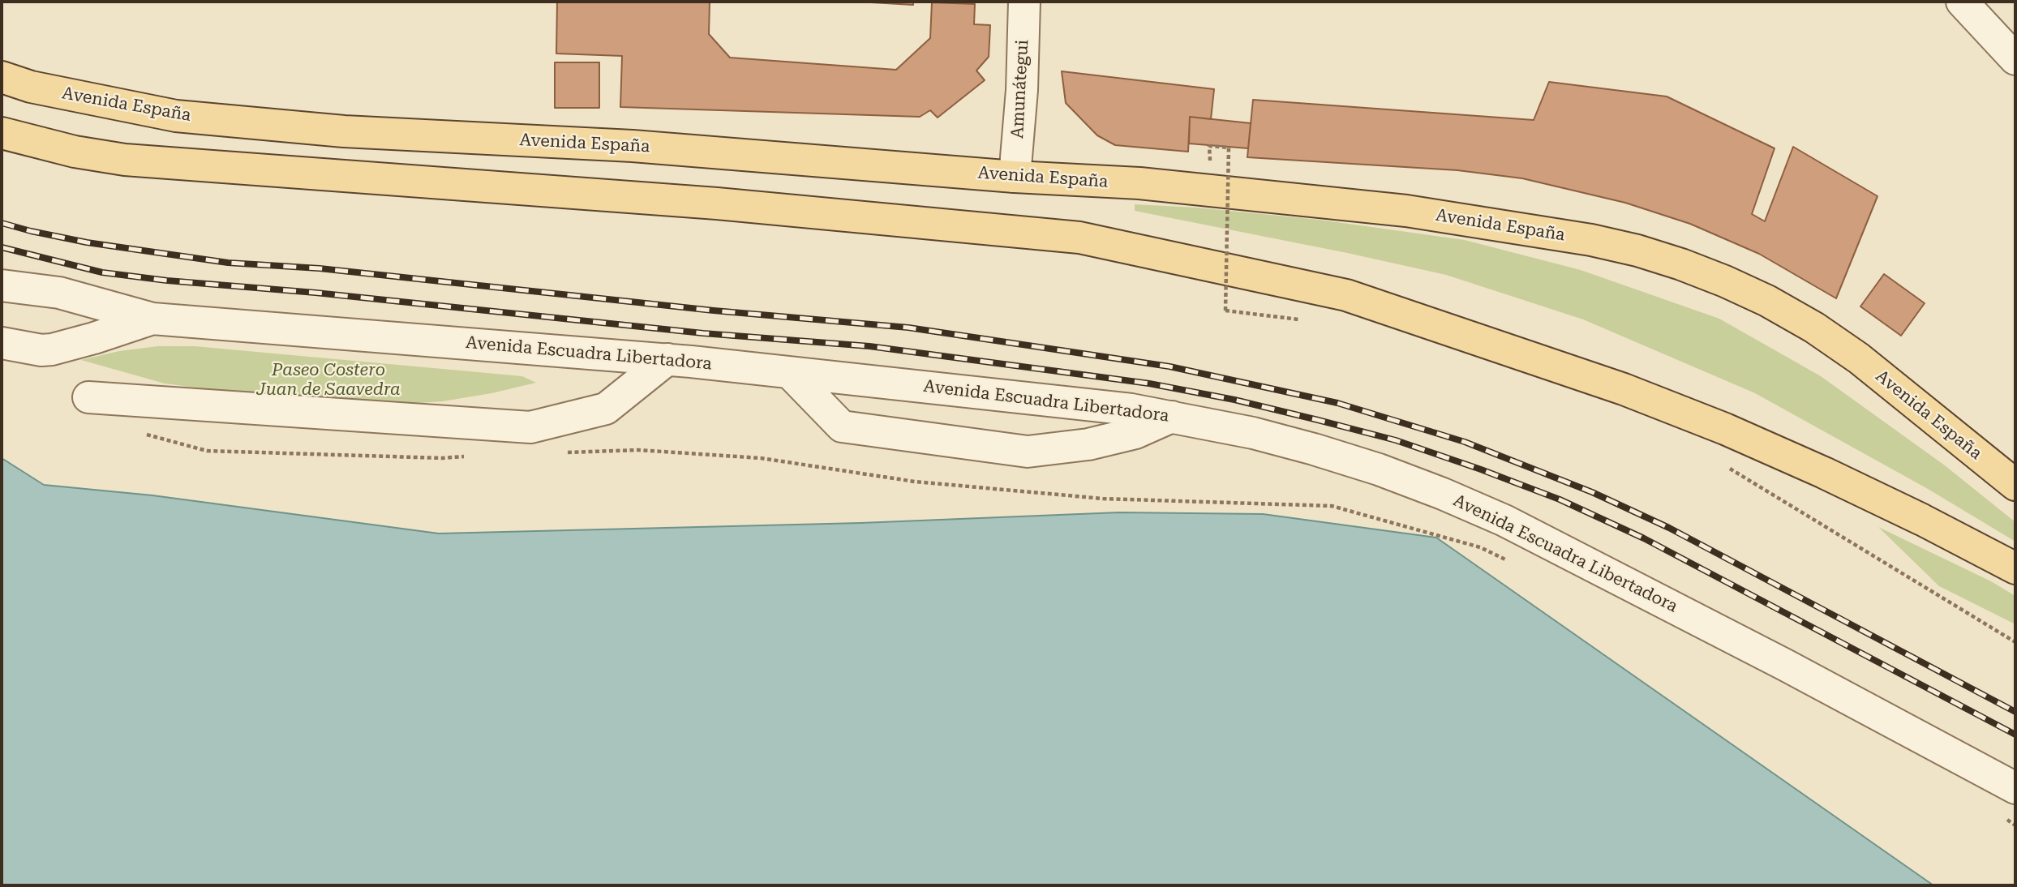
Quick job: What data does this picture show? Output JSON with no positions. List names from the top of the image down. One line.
{"streets":{"main road":["Avenida España"],"street":["Amunátegui","Avenida Escuadra Libertadora"]},"crossings":[["Amunátegui","Avenida España"]],"parks":["Paseo Costero Juan de Saavedra"]}
